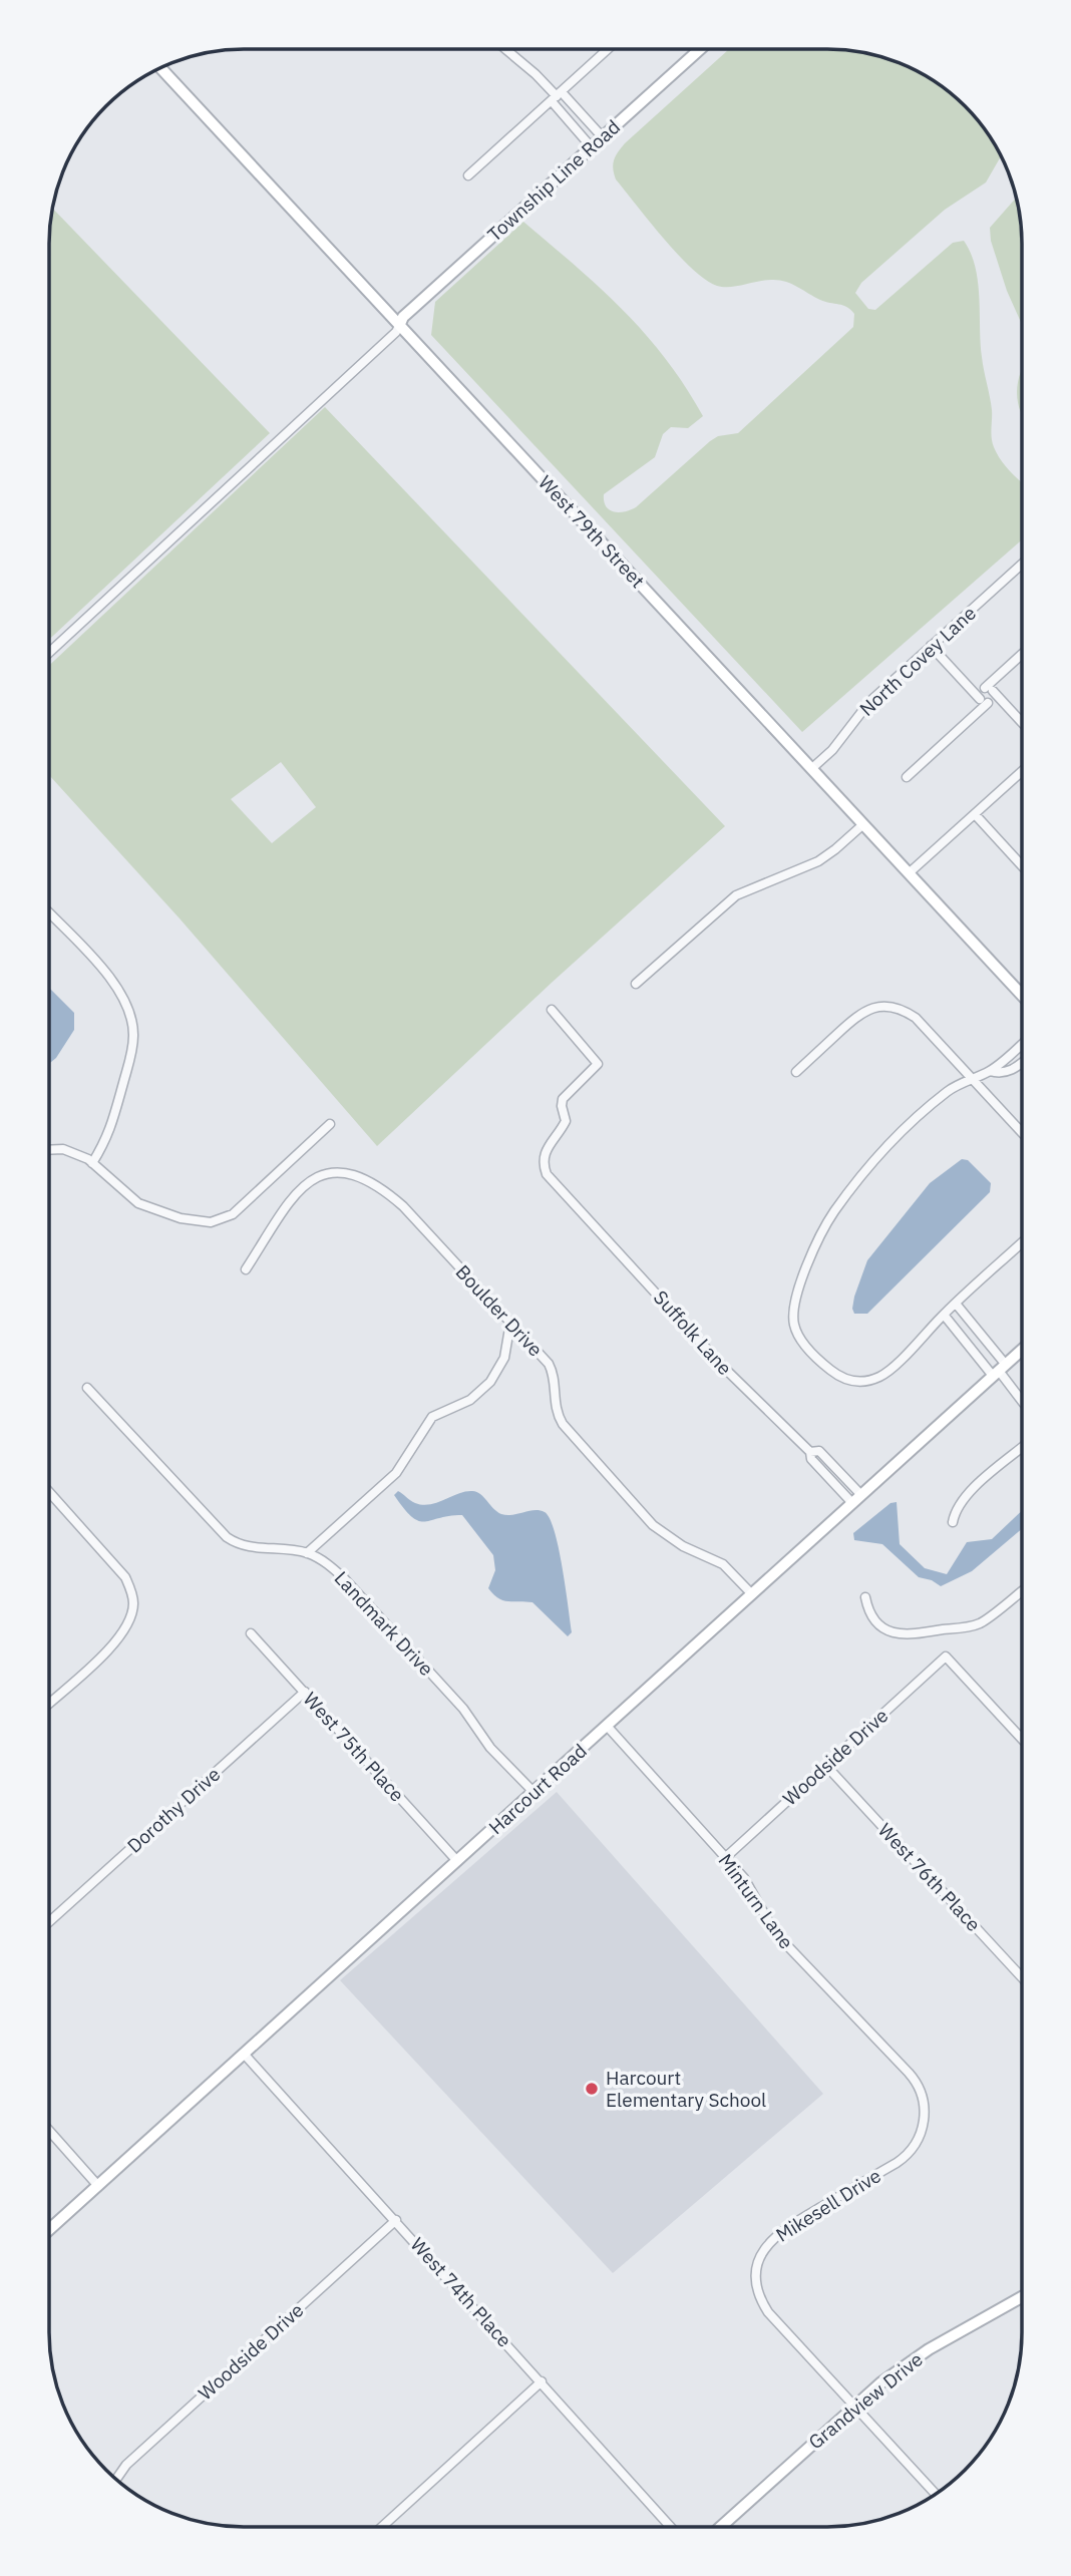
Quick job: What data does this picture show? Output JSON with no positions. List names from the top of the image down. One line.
{"streets":{"street":["Township Line Road","West 79th Street","North Covey Lane","Boulder Drive","Suffolk Lane","Landmark Drive","West 75th Place","Woodside Drive","Harcourt Road","Dorothy Drive","West 76th Place","Minturn Lane","Mikesell Drive","West 74th Place","Grandview Drive"]},"crossings":[["Township Line Road","West 79th Street"],["West 79th Street","North Covey Lane"],["Boulder Drive","Harcourt Road"],["Suffolk Lane","Harcourt Road"],["Landmark Drive","Harcourt Road"],["West 75th Place","Harcourt Road"],["West 75th Place","Dorothy Drive"],["Woodside Drive","West 76th Place"],["Woodside Drive","Minturn Lane"],["Woodside Drive","West 74th Place"],["Harcourt Road","Minturn Lane"],["Harcourt Road","West 74th Place"],["Minturn Lane","Mikesell Drive"],["Mikesell Drive","Grandview Drive"]],"places":["Harcourt Elementary School"]}
